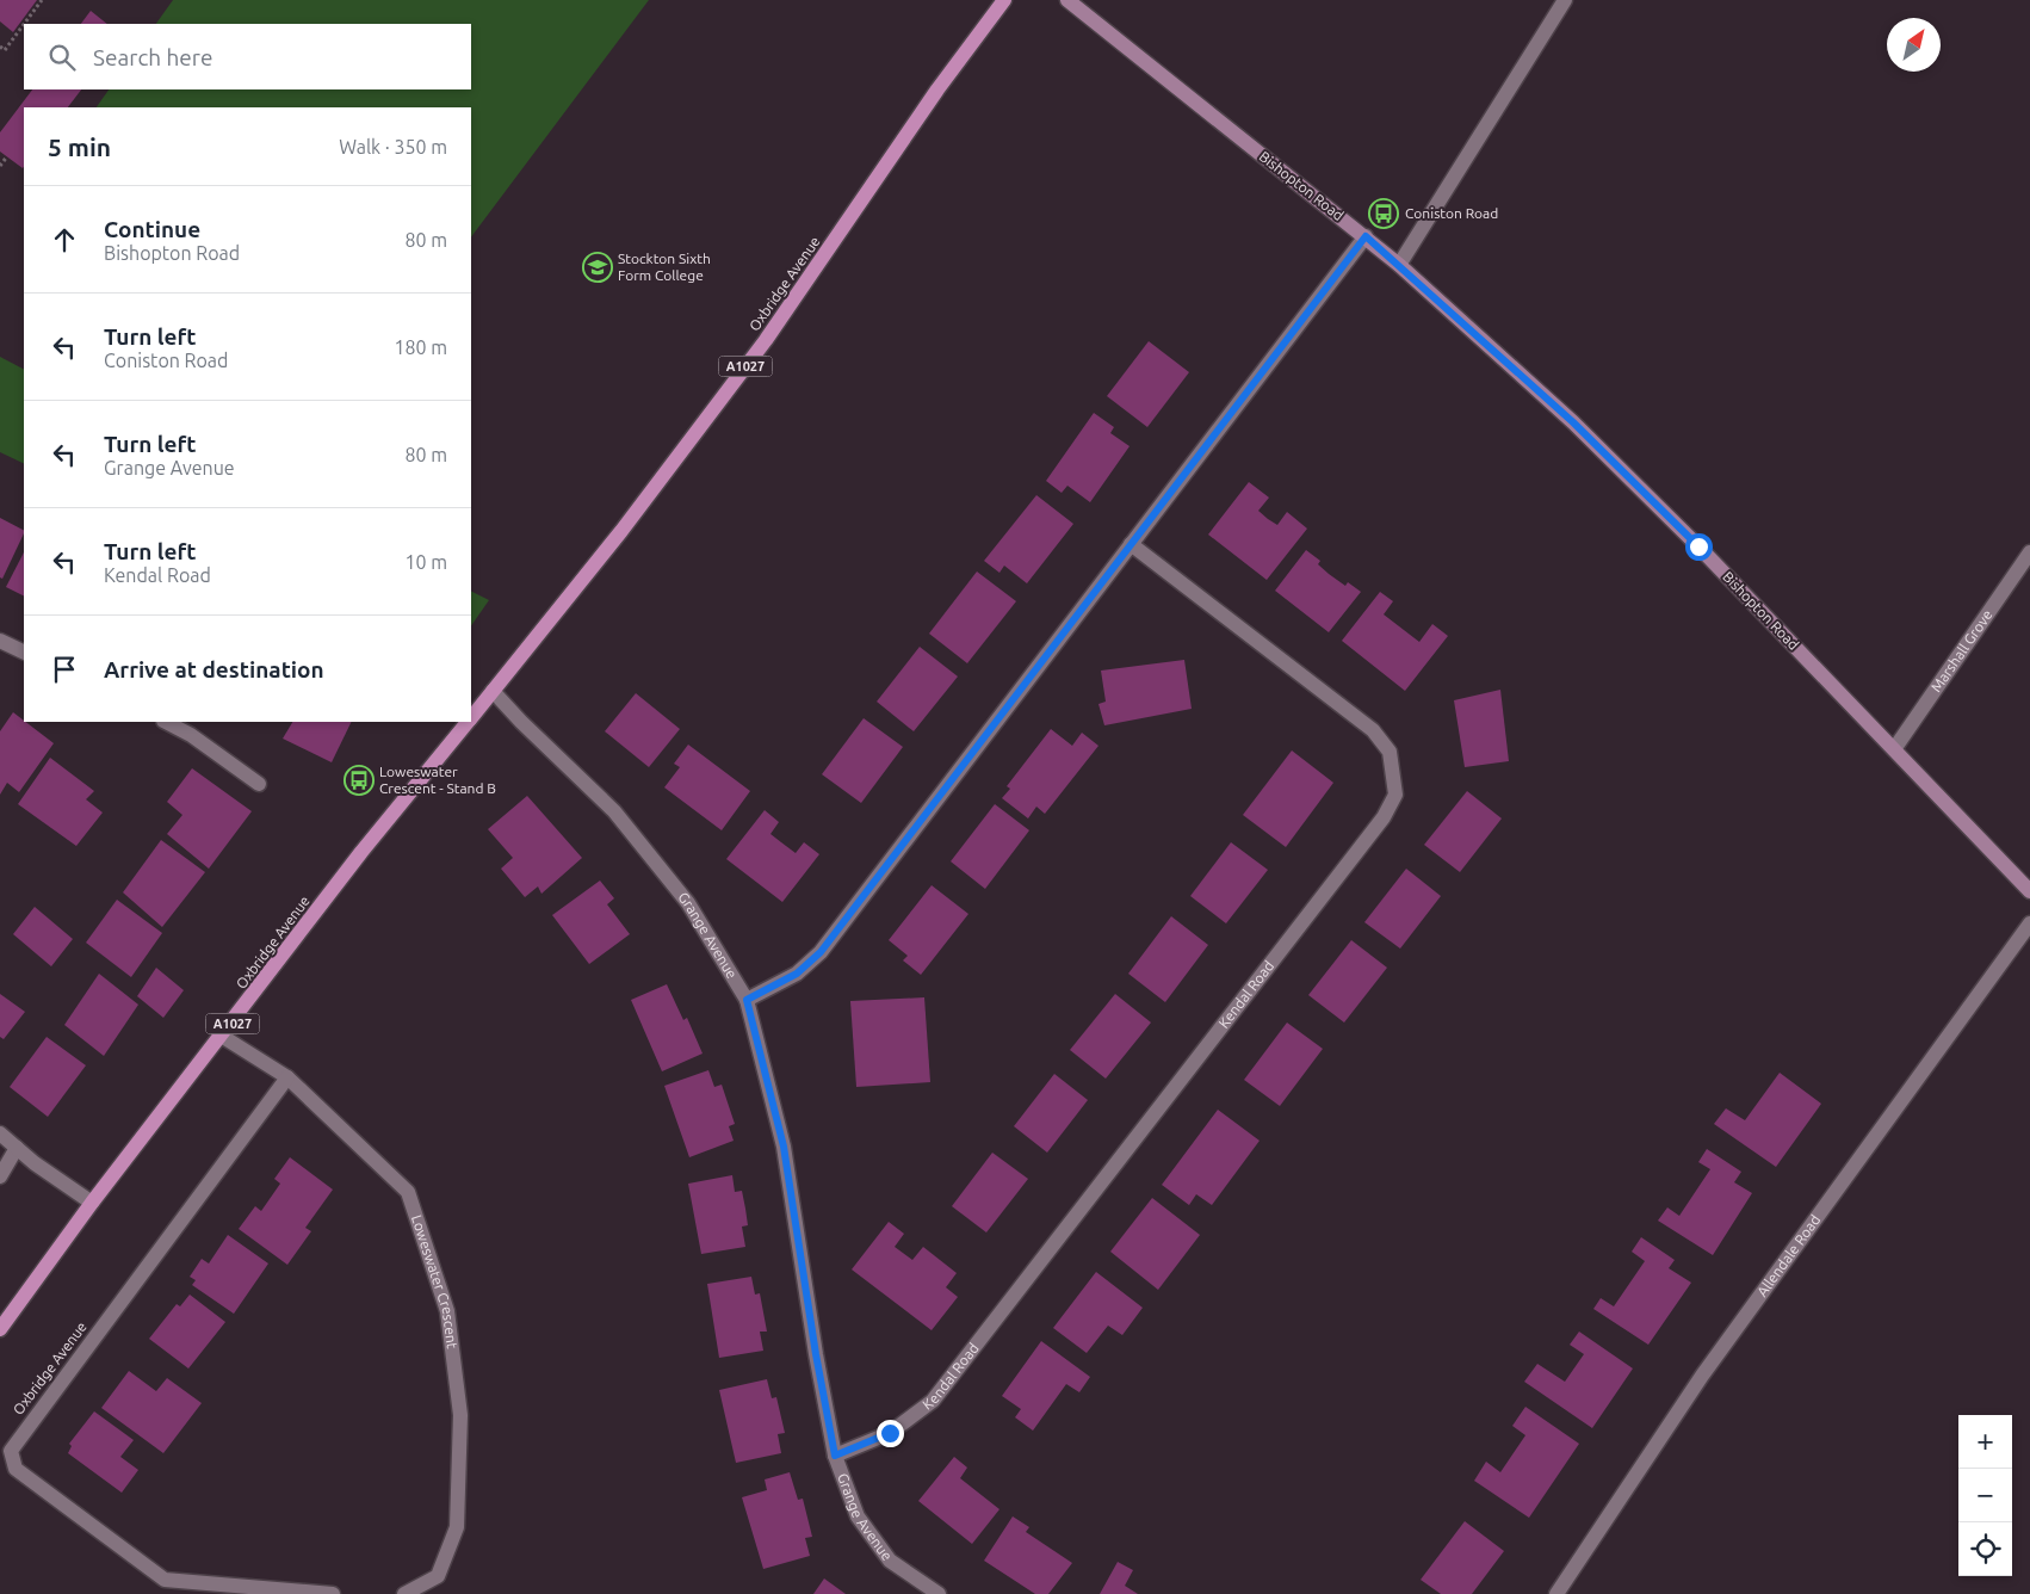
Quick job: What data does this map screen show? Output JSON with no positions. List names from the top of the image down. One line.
{"streets":{"main road":["Oxbridge Avenue","A1027"],"street":["Bishopton Road","Marshall Grove","Grange Avenue","Kendal Road","Allendale Road","Loweswater Crescent"]},"crossings":[["Bishopton Road","Marshall Grove"],["Oxbridge Avenue","Grange Avenue"],["Oxbridge Avenue","Loweswater Crescent"],["Grange Avenue","Kendal Road"]],"places":{"bus stop":["Coniston Road","Loweswater Crescent - Stand B"],"school or university":["Stockton Sixth Form College"]},"north":"top right","page":{"search":"Search here","heading":["5 min","Walk · 350 m"],"list":[["Continue","Bishopton Road","80 m"],["Turn left","Coniston Road","180 m"],["Turn left","Grange Avenue","80 m"],["Turn left","Kendal Road","10 m"],"Arrive at destination"],"map_buttons":["+","−"]}}
